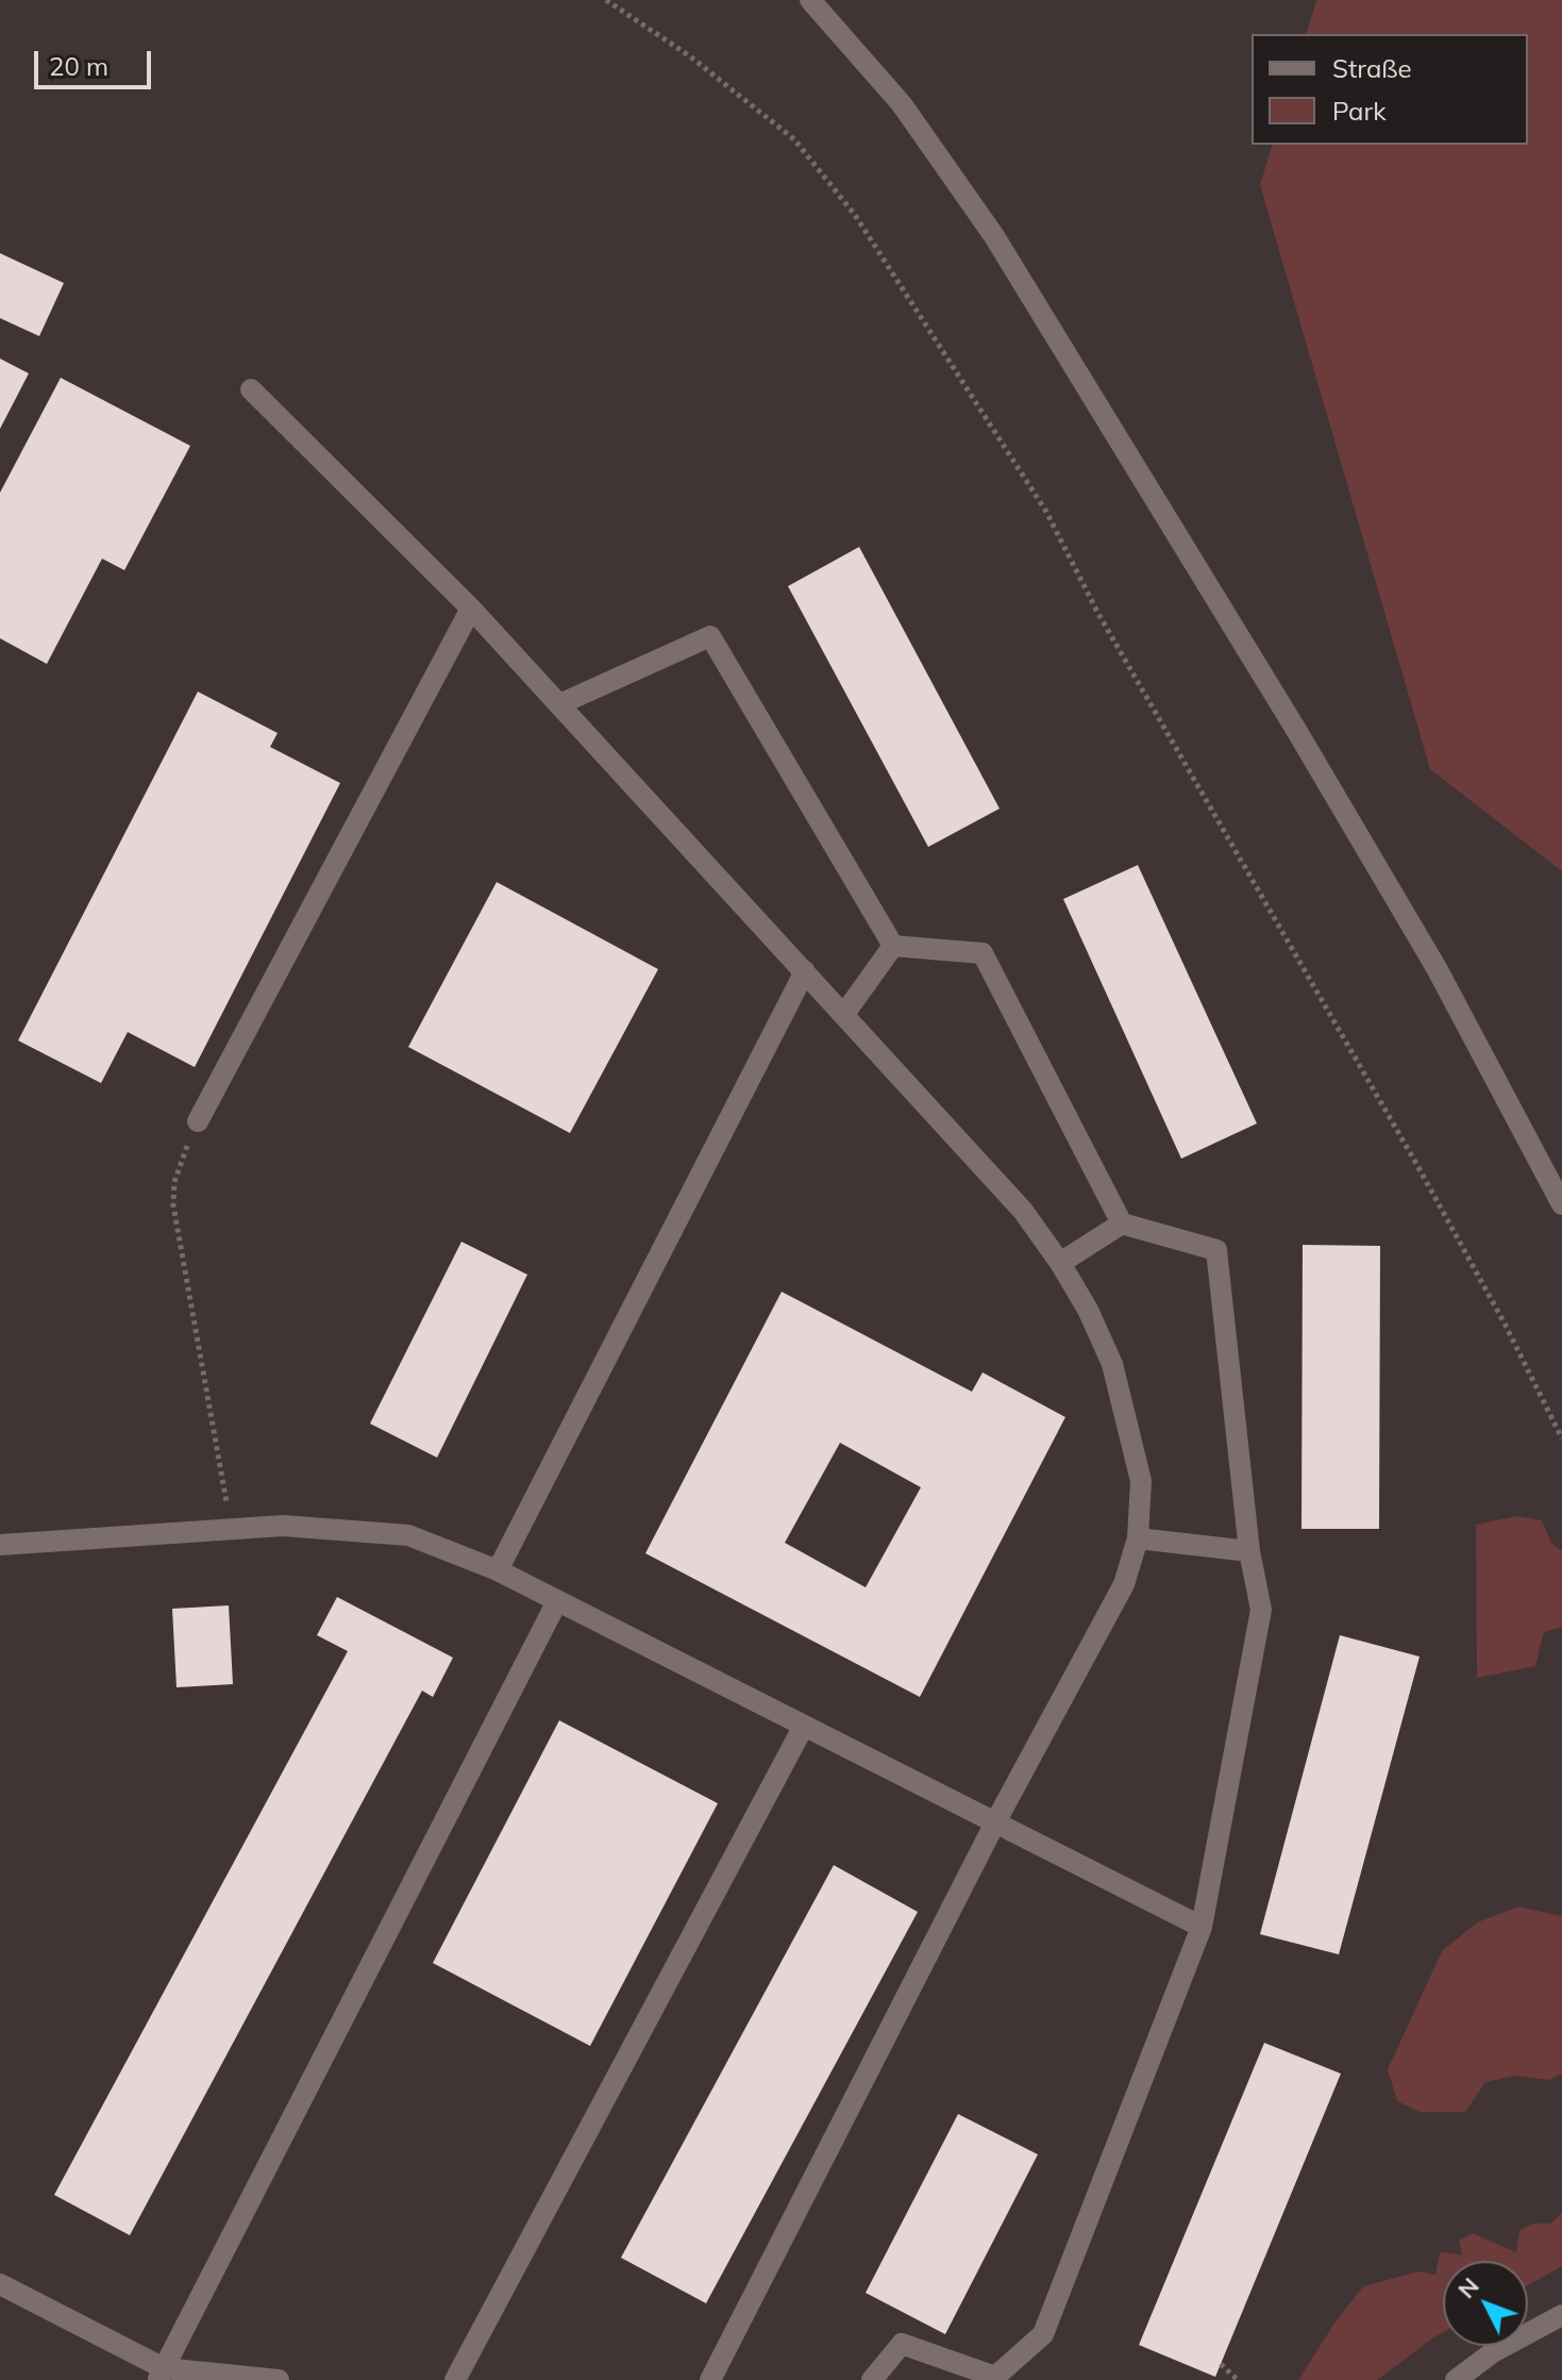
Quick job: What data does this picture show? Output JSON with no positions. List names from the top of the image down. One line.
{"legend":["Straße","Park"],"scale_bar":"20 m","north":"top left"}
